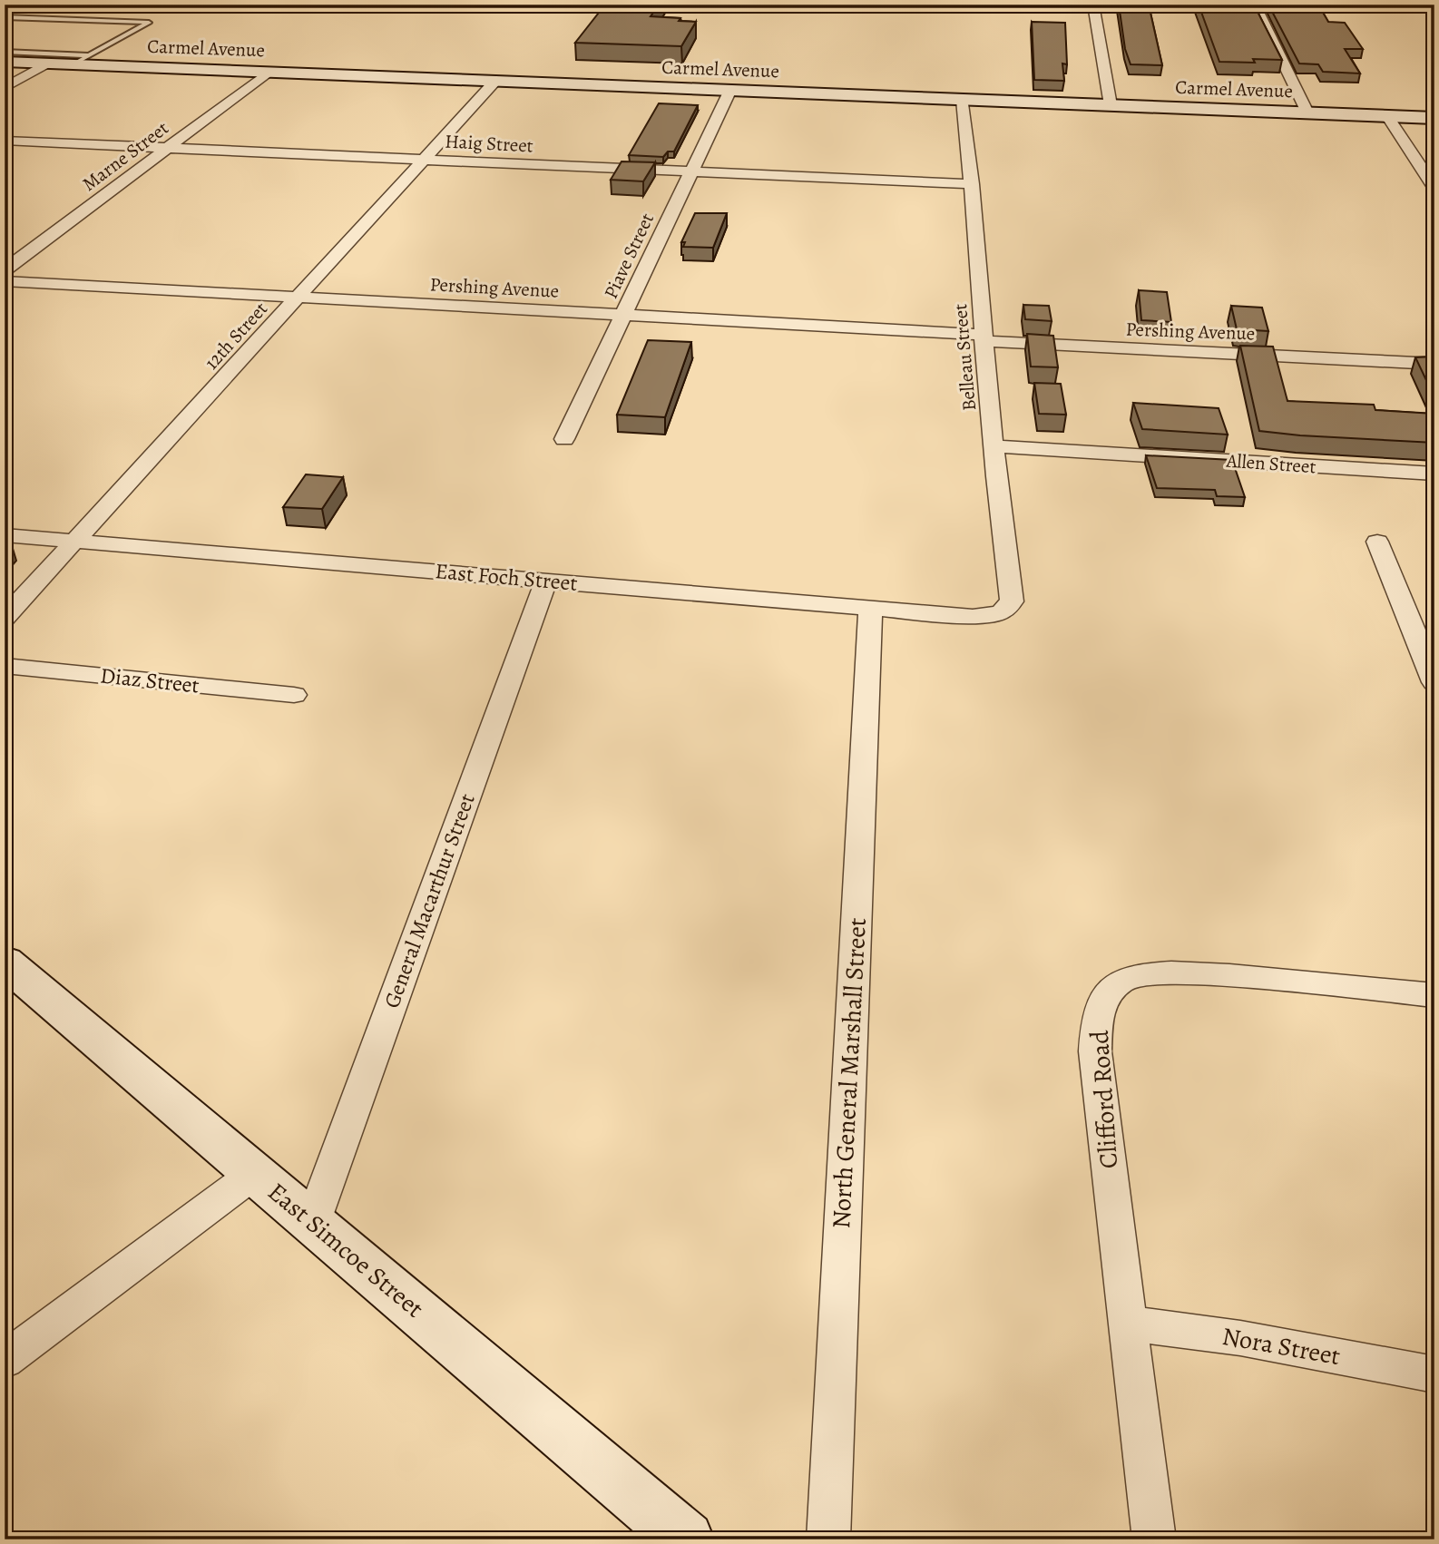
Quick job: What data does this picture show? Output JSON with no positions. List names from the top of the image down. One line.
{"streets":{"main road":["Carmel Avenue","East Simcoe Street"],"street":["Haig Street","Marne Street","Piave Street","Pershing Avenue","12th Street","Belleau Street","Allen Street","East Foch Street","Diaz Street","General Macarthur Street","North General Marshall Street","Clifford Road","Nora Street"]},"crossings":[["Carmel Avenue","Marne Street"],["Carmel Avenue","Piave Street"],["Carmel Avenue","12th Street"],["Carmel Avenue","Belleau Street"],["Haig Street","Marne Street"],["Haig Street","Piave Street"],["Haig Street","12th Street"],["Haig Street","Belleau Street"],["Piave Street","Pershing Avenue"],["Pershing Avenue","12th Street"],["Pershing Avenue","Belleau Street"],["12th Street","East Foch Street"],["Belleau Street","Allen Street"],["Belleau Street","East Foch Street"],["East Foch Street","General Macarthur Street"],["East Foch Street","North General Marshall Street"],["General Macarthur Street","East Simcoe Street"],["Clifford Road","Nora Street"]]}
